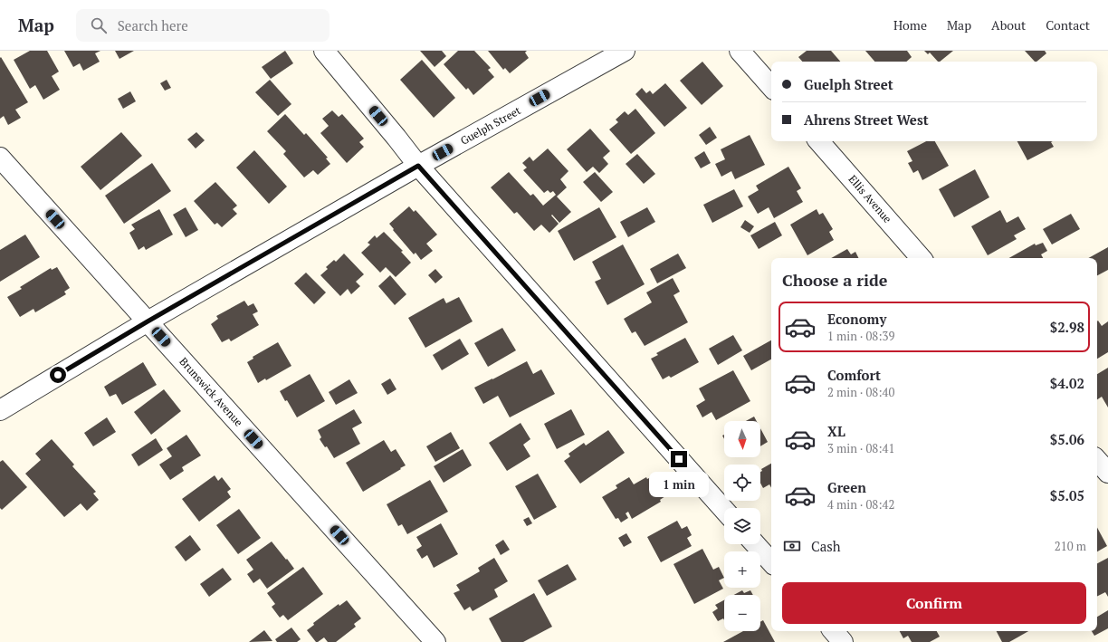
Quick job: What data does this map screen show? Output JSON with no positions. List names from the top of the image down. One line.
{"streets":{"street":["Guelph Street","Ellis Avenue","Brunswick Avenue"]},"crossings":[["Guelph Street","Brunswick Avenue"]],"north":"bottom","page":{"header":"Map","search":"Search here","nav":["Home","Map","About","Contact"],"banner":["Guelph Street","Ahrens Street West"],"heading":"Choose a ride","list":[{"name":"Economy","note":"1 min · 08:39","value":"$2.98"},{"name":"Comfort","note":"2 min · 08:40","value":"$4.02"},{"name":"XL","note":"3 min · 08:41","value":"$5.06"},{"name":"Green","note":"4 min · 08:42","value":"$5.05"}],"map_buttons":["+","−"],"bubble":"1 min","pay":["Cash","210 m"],"buttons":"Confirm"}}
